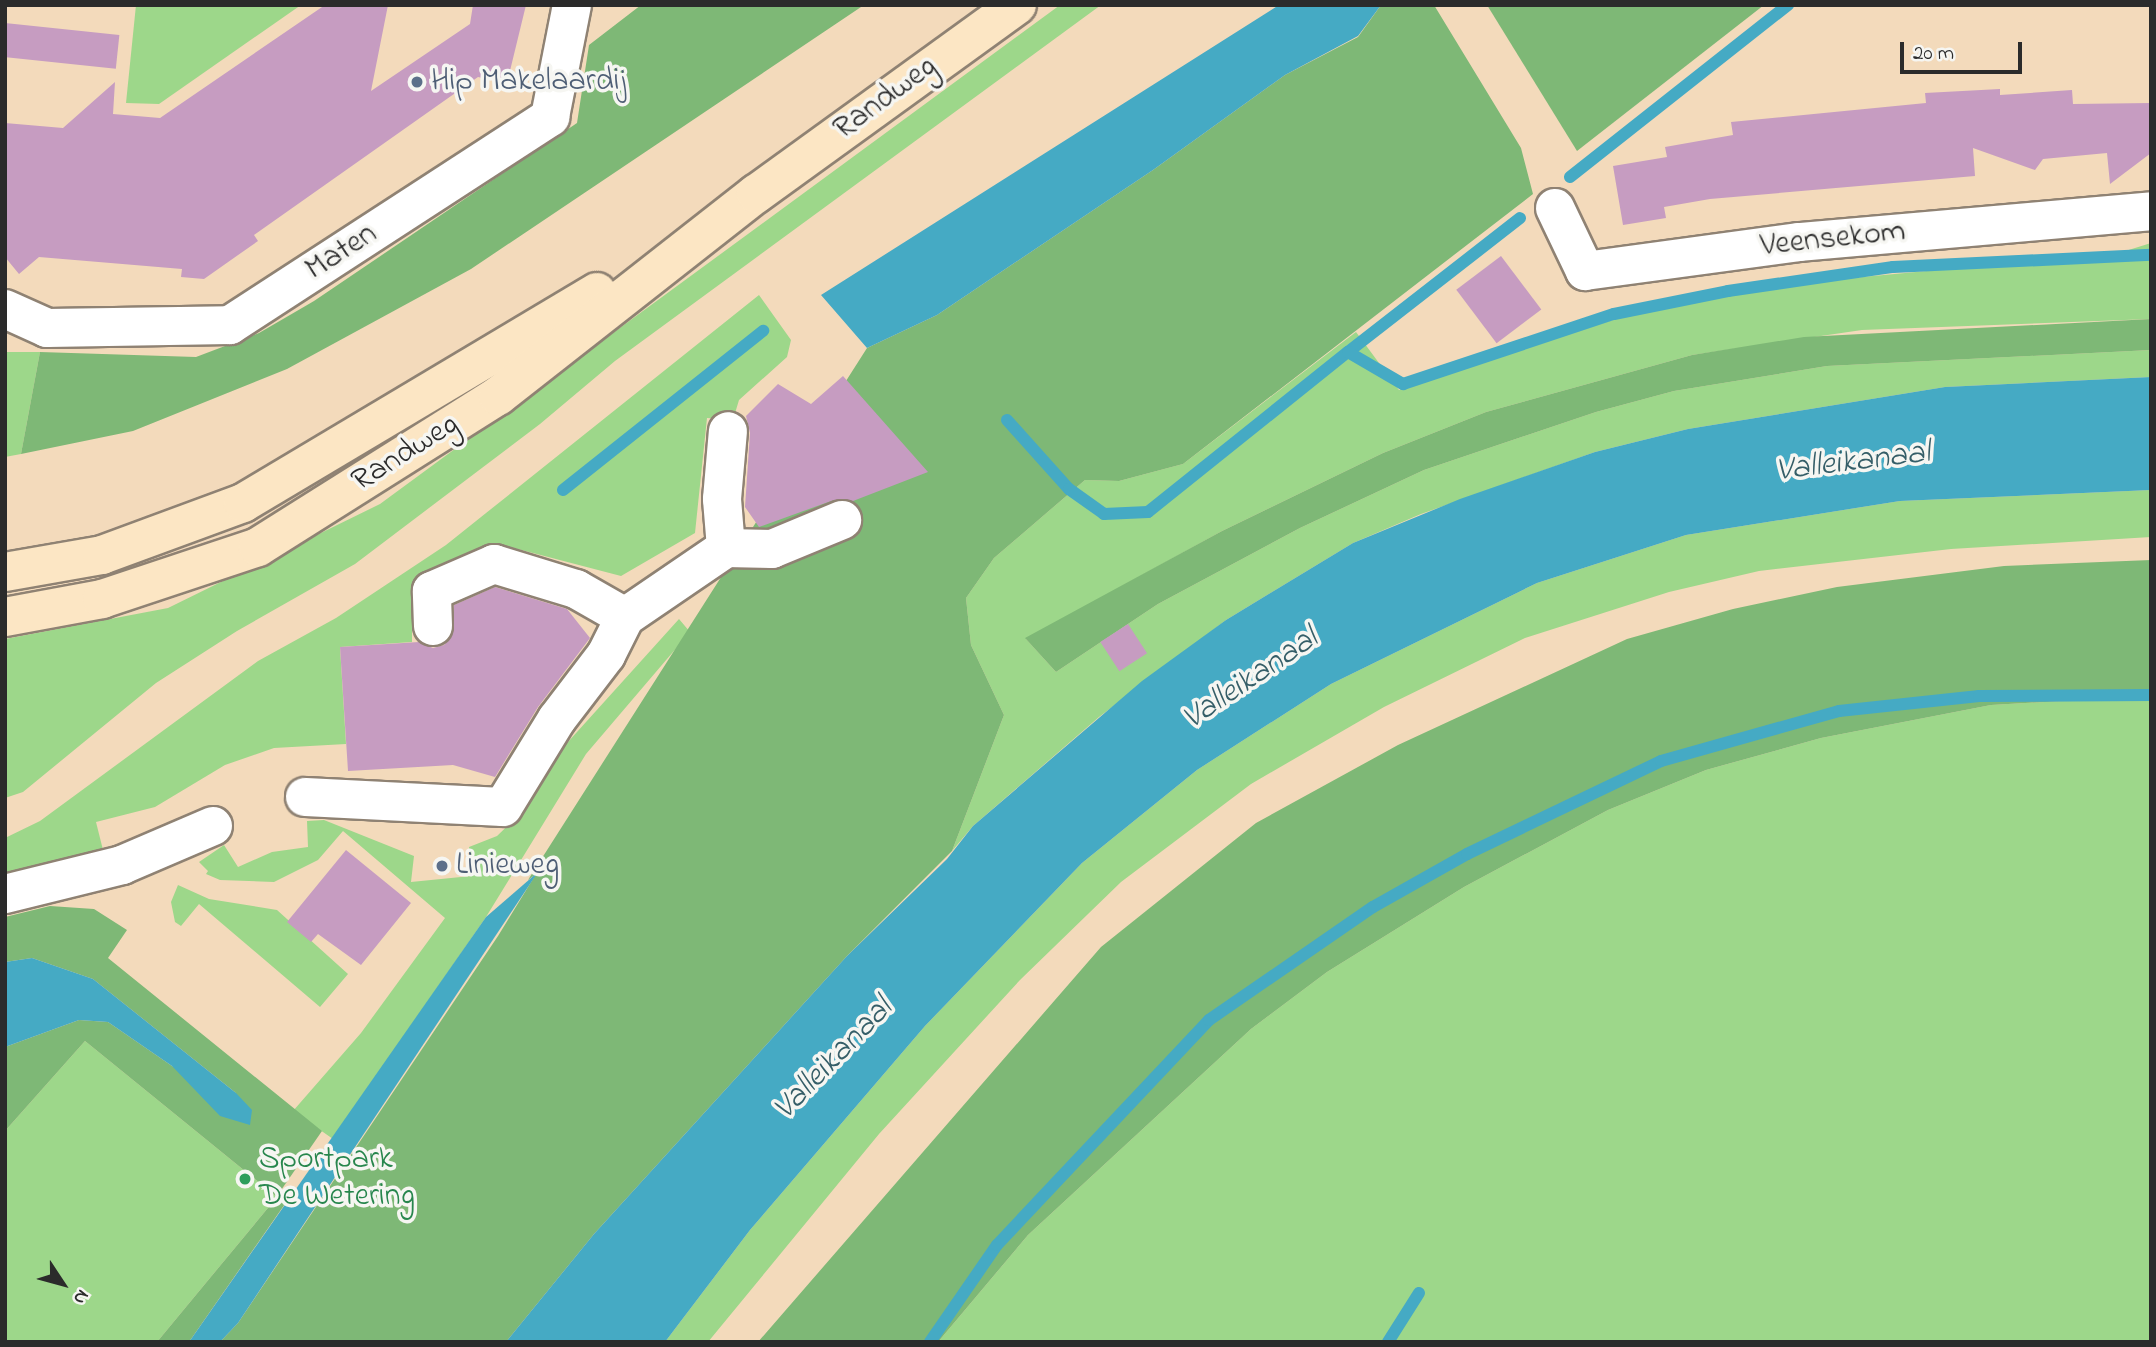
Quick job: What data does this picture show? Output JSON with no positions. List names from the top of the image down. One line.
{"streets":{"main road":["Randweg"],"street":["Veensekom","Maten"]},"water":["Valleikanaal"],"places":["Hip Makelaardij","Linieweg","Sportpark De Wetering"],"scale_bar":"20 m","north":"bottom right"}
